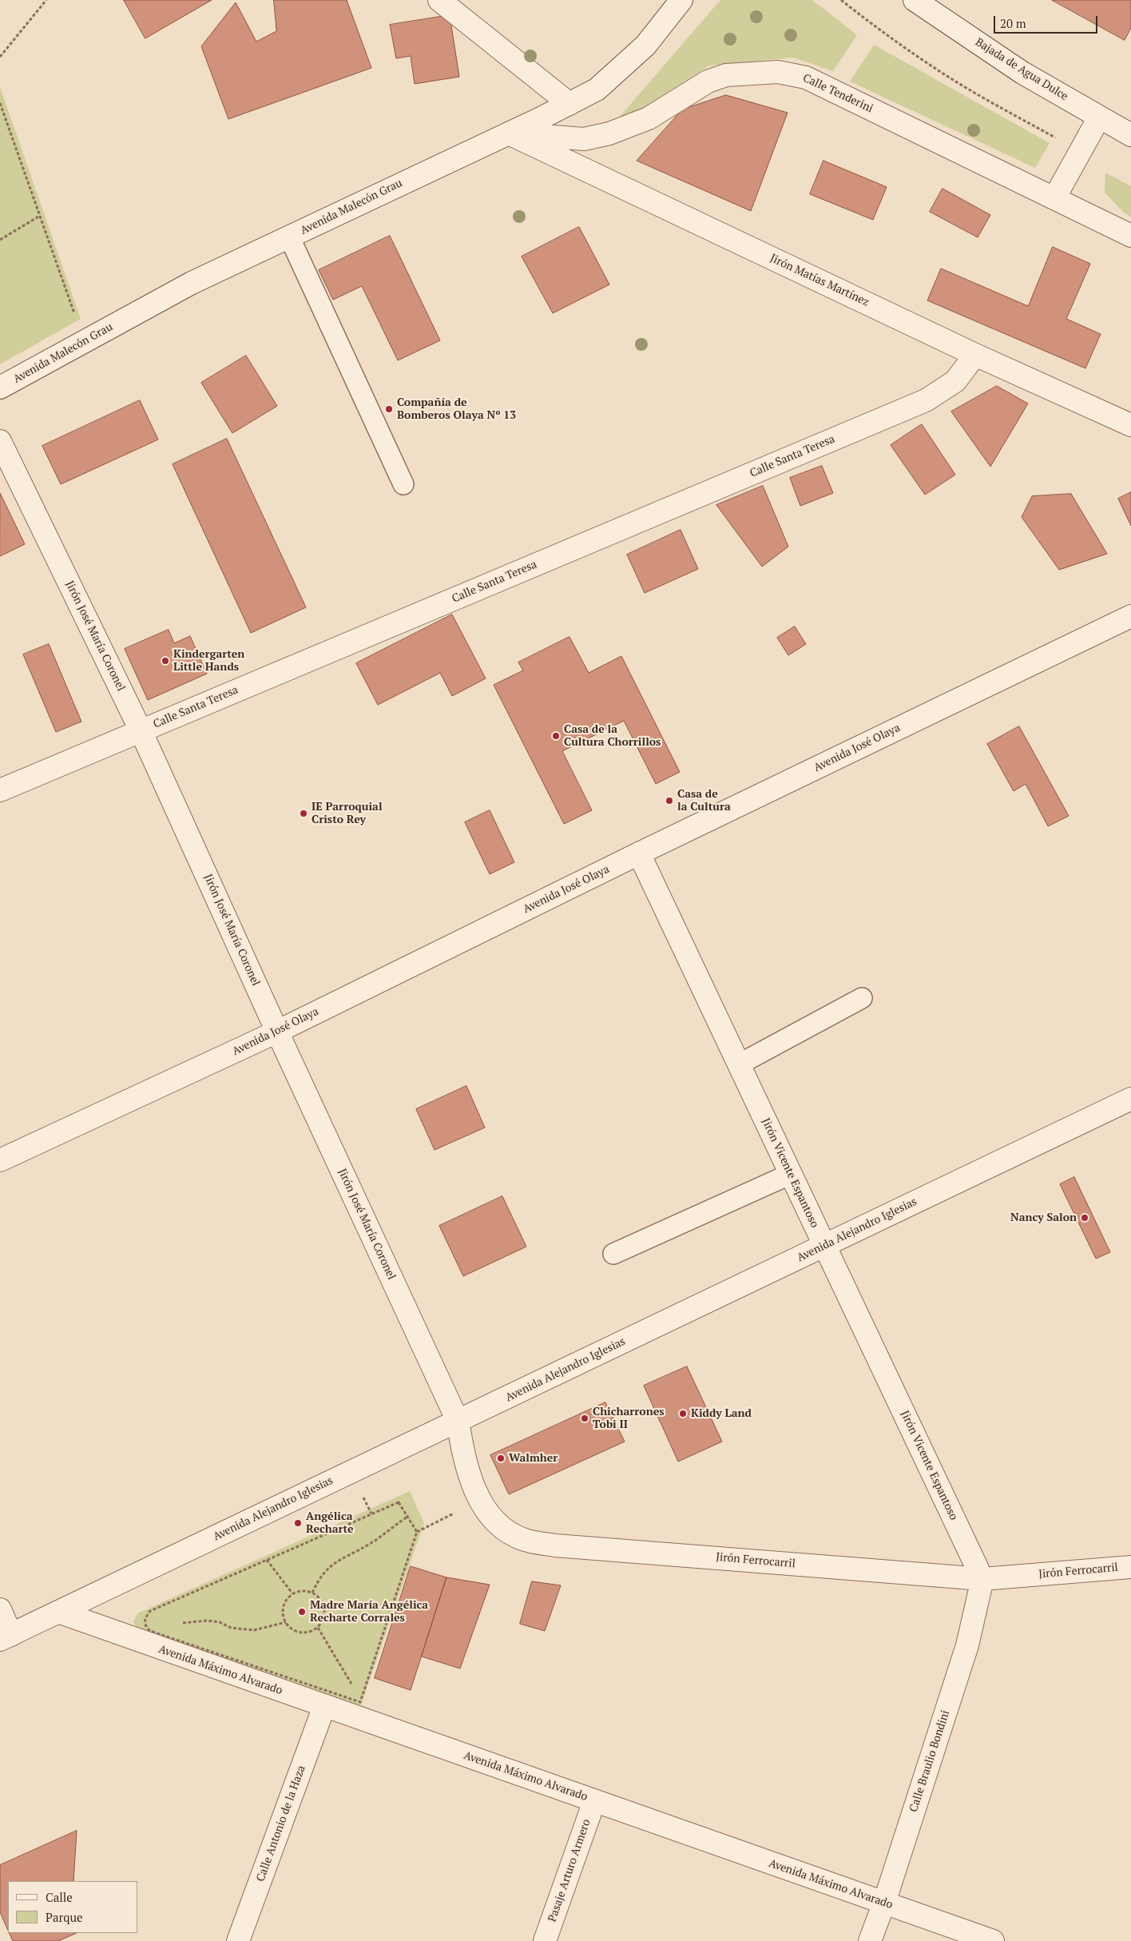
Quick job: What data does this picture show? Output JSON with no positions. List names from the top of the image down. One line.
{"streets":{"street":["Bajada de Agua Dulce","Calle Tenderini","Avenida Malecón Grau","Jirón Matías Martínez","Calle Santa Teresa","Jirón José María Coronel","Avenida José Olaya","Jirón Vicente Espantoso","Avenida Alejandro Iglesias","Jirón Ferrocarril","Avenida Máximo Alvarado","Calle Braulio Bondini","Calle Antonio de la Haza","Pasaje Arturo Armero"]},"crossings":[["Calle Tenderini","Avenida Malecón Grau"],["Calle Tenderini","Jirón Matías Martínez"],["Avenida Malecón Grau","Jirón Matías Martínez"],["Jirón Matías Martínez","Calle Santa Teresa"],["Calle Santa Teresa","Jirón José María Coronel"],["Jirón José María Coronel","Avenida José Olaya"],["Jirón José María Coronel","Avenida Alejandro Iglesias"],["Jirón José María Coronel","Jirón Ferrocarril"],["Avenida José Olaya","Jirón Vicente Espantoso"],["Jirón Vicente Espantoso","Avenida Alejandro Iglesias"],["Jirón Vicente Espantoso","Jirón Ferrocarril"],["Jirón Vicente Espantoso","Calle Braulio Bondini"],["Avenida Alejandro Iglesias","Jirón Ferrocarril"],["Avenida Alejandro Iglesias","Avenida Máximo Alvarado"],["Jirón Ferrocarril","Calle Braulio Bondini"],["Avenida Máximo Alvarado","Calle Braulio Bondini"],["Avenida Máximo Alvarado","Calle Antonio de la Haza"],["Avenida Máximo Alvarado","Pasaje Arturo Armero"]],"places":["Compañía de Bomberos Olaya Nº 13","Kindergarten Little Hands","Casa de la Cultura Chorrillos","Casa de la Cultura","IE Parroquial Cristo Rey","Nancy Salon","Kiddy Land","Chicharrones Tobi II","Walmher","Angélica Recharte","Madre María Angélica Recharte Corrales"],"legend":["Calle","Parque"],"scale_bar":"20 m"}
